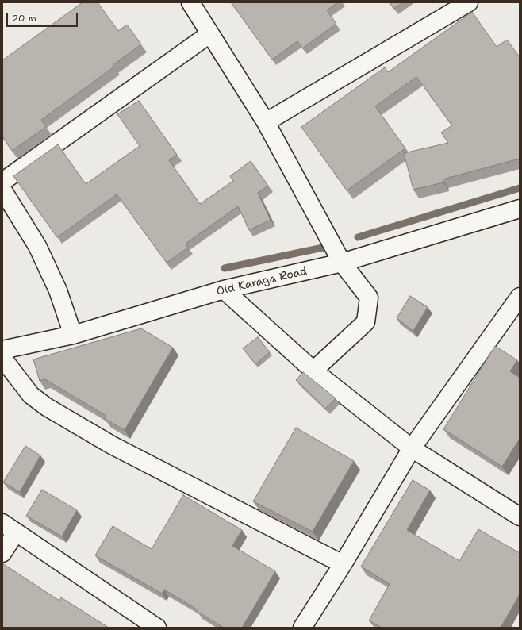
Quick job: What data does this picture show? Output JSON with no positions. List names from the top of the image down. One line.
{"streets":{"street":["Old Karaga Road"]},"scale_bar":"20 m"}
